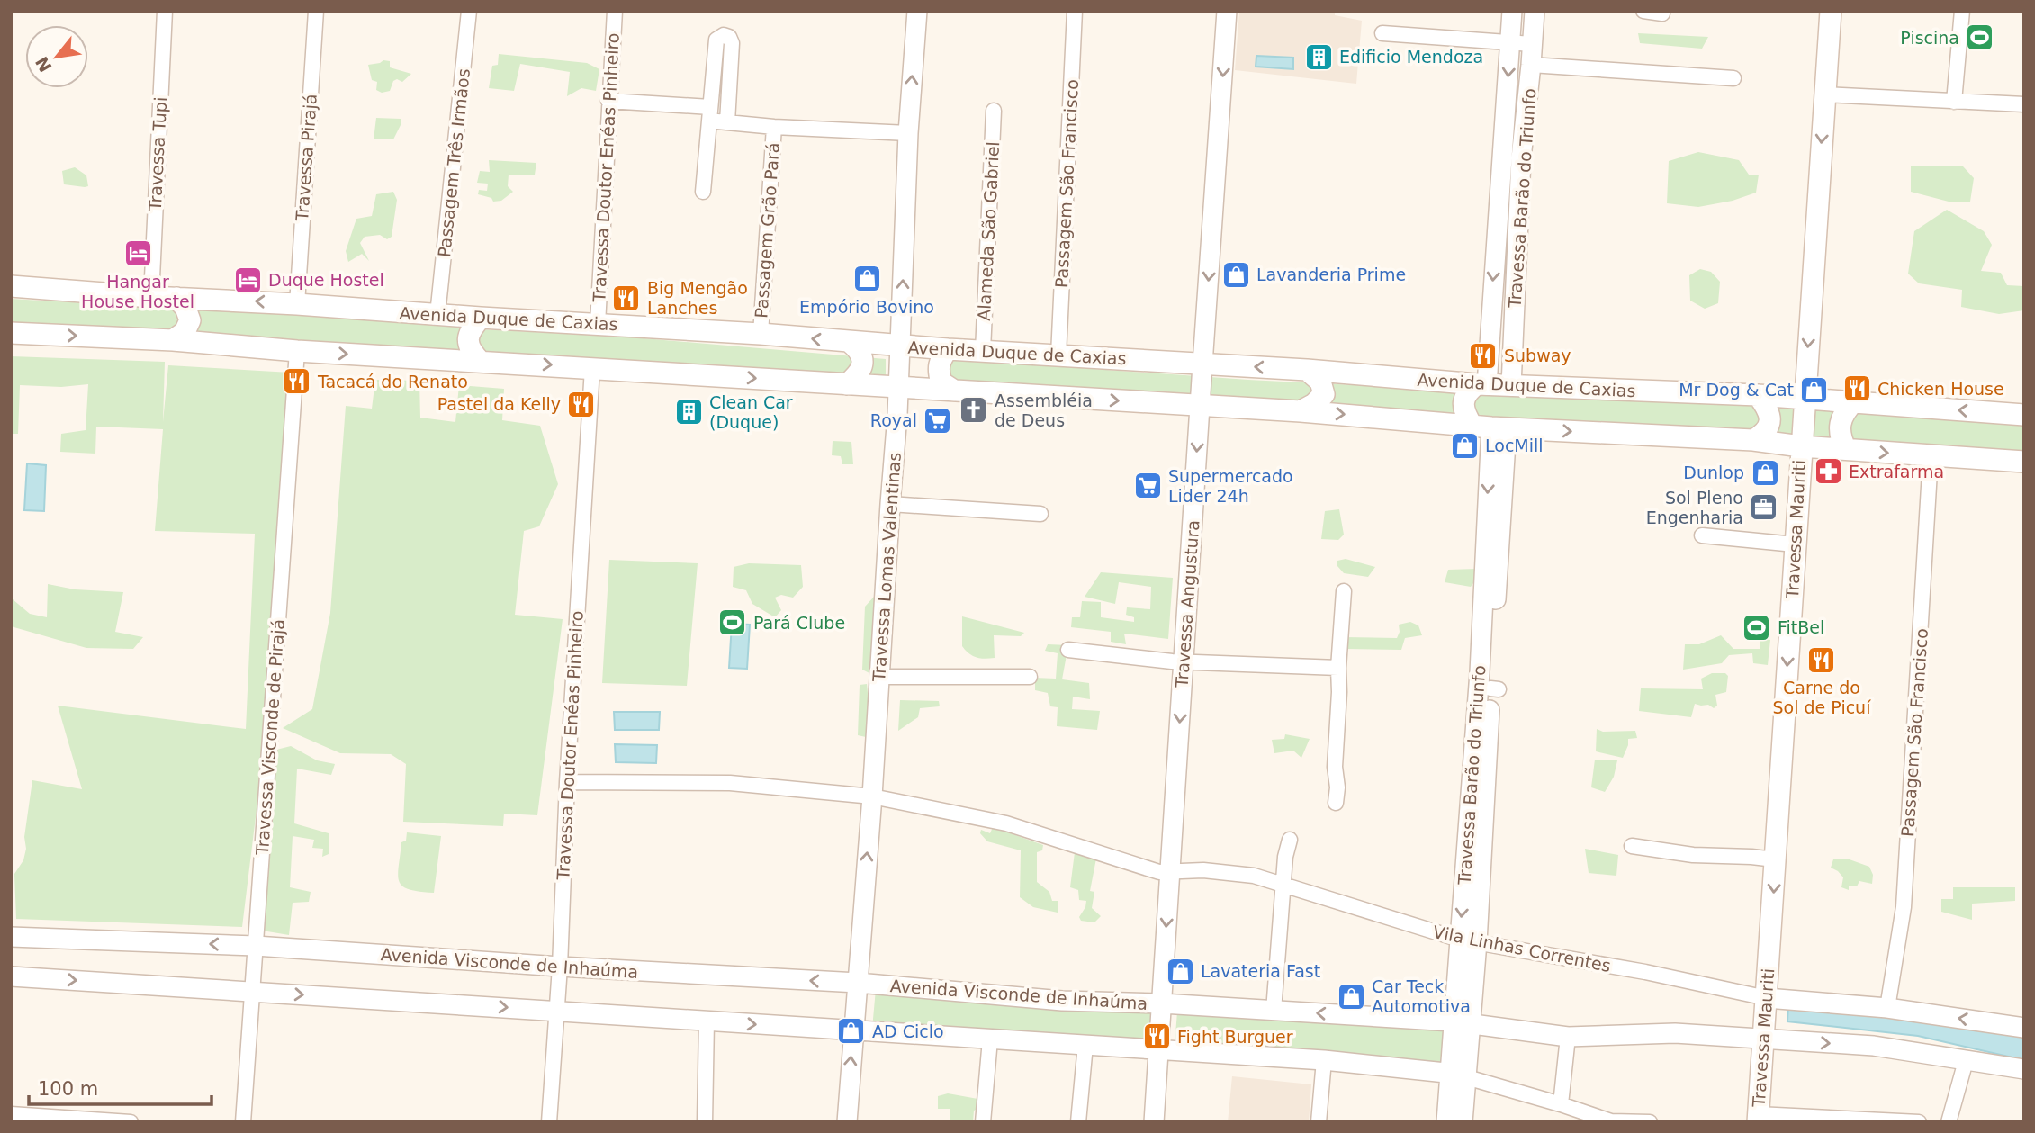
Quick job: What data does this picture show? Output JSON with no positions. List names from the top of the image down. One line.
{"streets":{"main road":["Avenida Duque de Caxias","Travessa Mauriti"],"street":["Travessa Tupi","Travessa Pirajá","Passagem Três Irmãos","Travessa Doutor Enéas Pinheiro","Passagem São Francisco","Travessa Barão do Triunfo","Passagem Grão Pará","Alameda São Gabriel","Travessa Lomas Valentinas","Travessa Angustura","Travessa Visconde de Pirajá","Vila Linhas Correntes","Avenida Visconde de Inhaúma"]},"crossings":[["Travessa Tupi","Avenida Duque de Caxias"],["Travessa Pirajá","Avenida Duque de Caxias"],["Passagem Três Irmãos","Avenida Duque de Caxias"],["Travessa Doutor Enéas Pinheiro","Passagem Grão Pará"],["Travessa Doutor Enéas Pinheiro","Avenida Duque de Caxias"],["Travessa Doutor Enéas Pinheiro","Vila Linhas Correntes"],["Travessa Doutor Enéas Pinheiro","Avenida Visconde de Inhaúma"],["Passagem São Francisco","Avenida Duque de Caxias"],["Passagem São Francisco","Avenida Visconde de Inhaúma"],["Travessa Barão do Triunfo","Avenida Duque de Caxias"],["Travessa Barão do Triunfo","Vila Linhas Correntes"],["Travessa Barão do Triunfo","Avenida Visconde de Inhaúma"],["Passagem Grão Pará","Avenida Duque de Caxias"],["Passagem Grão Pará","Travessa Lomas Valentinas"],["Alameda São Gabriel","Avenida Duque de Caxias"],["Avenida Duque de Caxias","Travessa Mauriti"],["Avenida Duque de Caxias","Travessa Lomas Valentinas"],["Avenida Duque de Caxias","Travessa Angustura"],["Travessa Mauriti","Vila Linhas Correntes"],["Travessa Mauriti","Avenida Visconde de Inhaúma"],["Travessa Lomas Valentinas","Vila Linhas Correntes"],["Travessa Lomas Valentinas","Avenida Visconde de Inhaúma"],["Travessa Angustura","Vila Linhas Correntes"],["Travessa Angustura","Avenida Visconde de Inhaúma"],["Travessa Visconde de Pirajá","Avenida Visconde de Inhaúma"],["Vila Linhas Correntes","Avenida Visconde de Inhaúma"]],"one_way":["Travessa Mauriti","Travessa Lomas Valentinas"],"places":{"sports":["Piscina","Pará Clube","FitBel"],"building":["Edificio Mendoza","Clean Car (Duque)"],"hotel":["Hangar House Hostel","Duque Hostel"],"shop":["Lavanderia Prime","Empório Bovino","Mr Dog & Cat","LocMill","Dunlop","Lavateria Fast","Car Teck Automotiva","AD Ciclo"],"restaurant":["Big Mengão Lanches","Subway","Tacacá do Renato","Chicken House","Pastel da Kelly","Carne do Sol de Picuí","Fight Burguer"],"church":["Assembléia de Deus"],"supermarket":["Royal","Supermercado Lider 24h"],"pharmacy":["Extrafarma"],"office":["Sol Pleno Engenharia"]},"scale_bar":"100 m","north":"bottom left"}
